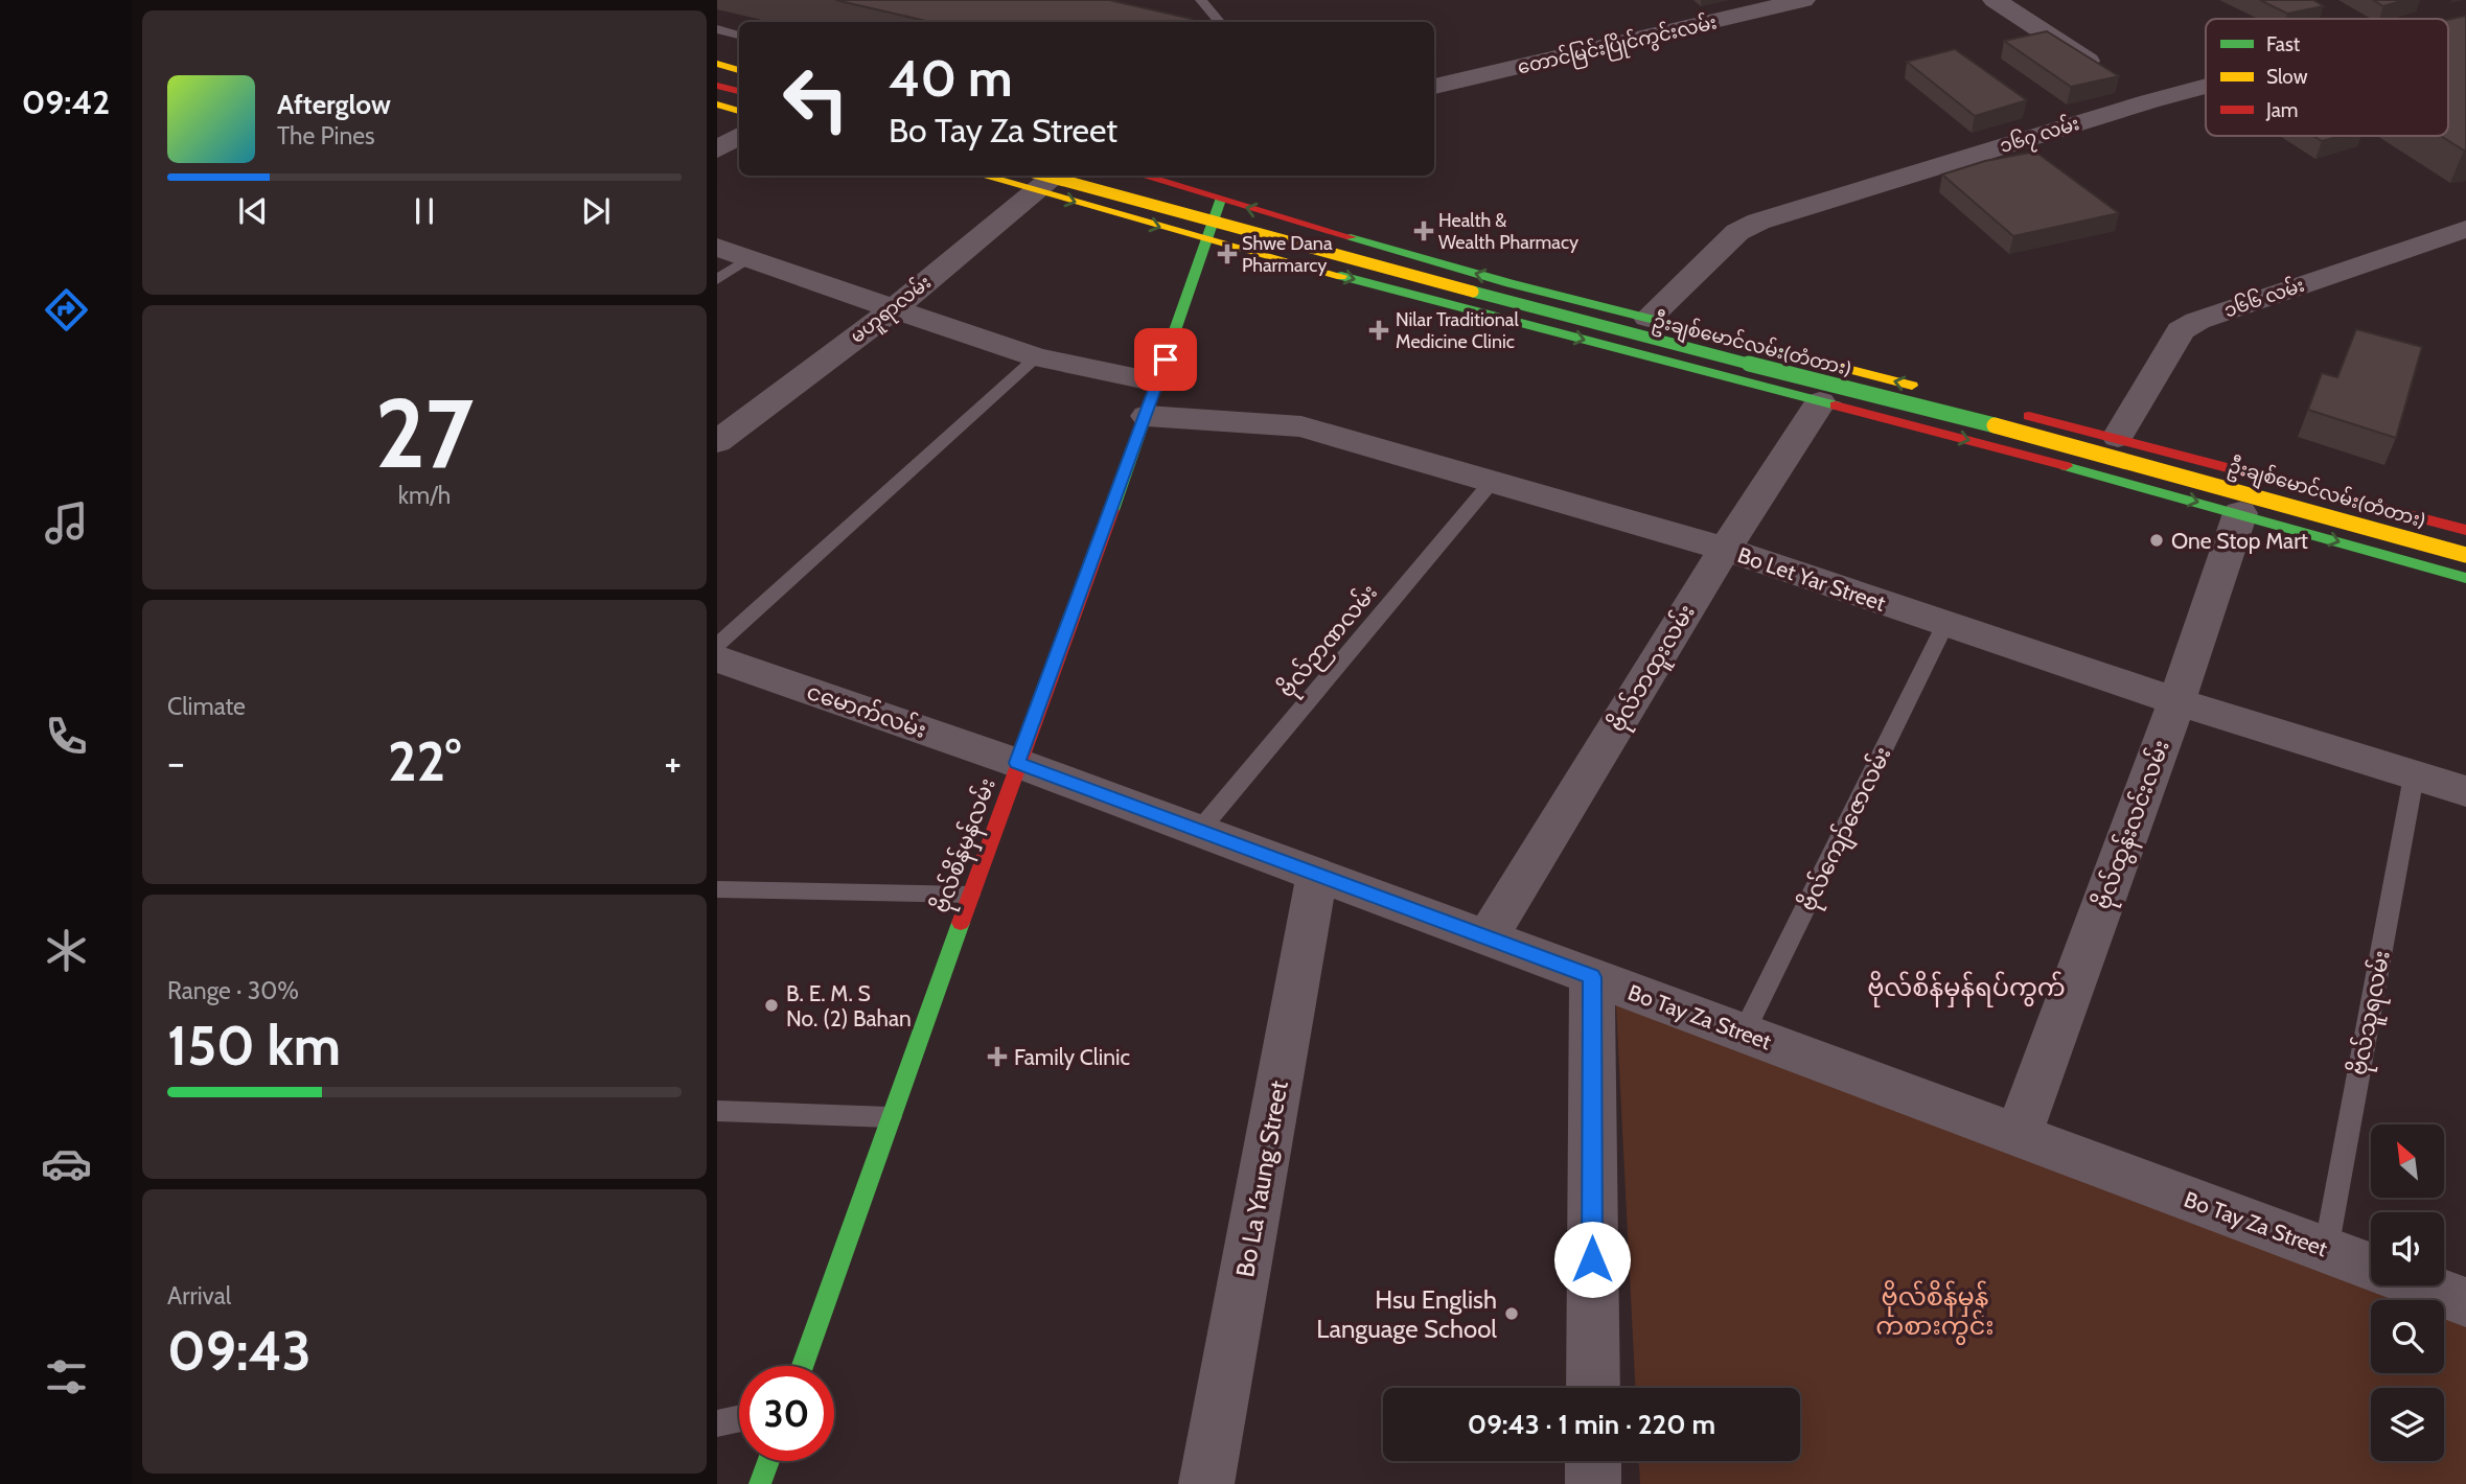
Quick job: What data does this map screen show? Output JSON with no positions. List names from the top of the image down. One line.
{"streets":{"main road":["ဦးချစ်မောင်လမ်း(တံတား)","ဗိုလ်စိန်မှန်လမ်း"],"street":["တောင်မြင်းပြိုင်ကွင်းလမ်း","၁၆၇ လမ်း","၁၆၆ လမ်း","မဟူရာလမ်း","Bo Let Yar Street","ဗိုလ်ဘထူးလမ်း","ငမောက်လမ်း","ဗိုလ်ထွန်းလင်းလမ်း","Bo Tay Za Street","Bo La Yaung Street"],"lane":["ဗိုလ်ဉာဏလမ်း","ဗိုလ်ကျော်ဇောလမ်း","ဗိုလ်သူရလမ်း"]},"crossings":[["မဟူရာလမ်း","ဦးချစ်မောင်လမ်း(တံတား)"],["မဟူရာလမ်း","Bo Let Yar Street"],["Bo Let Yar Street","ဗိုလ်ဉာဏလမ်း"],["Bo Let Yar Street","ဗိုလ်ဘထူးလမ်း"],["Bo Let Yar Street","ဗိုလ်ထွန်းလင်းလမ်း"],["Bo Let Yar Street","ဗိုလ်ကျော်ဇောလမ်း"],["Bo Let Yar Street","ဗိုလ်စိန်မှန်လမ်း"],["Bo Let Yar Street","ဗိုလ်သူရလမ်း"],["ဗိုလ်ဉာဏလမ်း","Bo Tay Za Street"],["ဗိုလ်ဘထူးလမ်း","Bo Tay Za Street"],["ငမောက်လမ်း","ဗိုလ်စိန်မှန်လမ်း"],["ငမောက်လမ်း","Bo Tay Za Street"],["ဗိုလ်ထွန်းလင်းလမ်း","Bo Tay Za Street"],["ဗိုလ်ကျော်ဇောလမ်း","Bo Tay Za Street"],["ဗိုလ်စိန်မှန်လမ်း","Bo Tay Za Street"],["ဗိုလ်သူရလမ်း","Bo Tay Za Street"],["Bo Tay Za Street","Bo La Yaung Street"]],"districts":["ဗိုလ်စိန်မှန်ရပ်ကွက်"],"parks":["ဗိုလ်စိန်မှန် ကစားကွင်း"],"places":{"health":["Health & Wealth Pharmacy","Shwe Dana Pharmarcy","Nilar Traditional Medicine Clinic","Family Clinic"],"other":["One Stop Mart","B. E. M. S No. (2) Bahan","Hsu English Language School"]},"legend":["Fast","Slow","Jam"],"north":"top left","page":{"tabs":"09:42","turn":["40 m","Bo Tay Za Street"],"song":["Afterglow","The Pines"],"tile":[["27","km/h"],"Climate",["Range · 30%","150 km"],["Arrival","09:43"]],"heat":["−","22°","+"],"limit":"30","trip":"09:43 · 1 min · 220 m"}}
